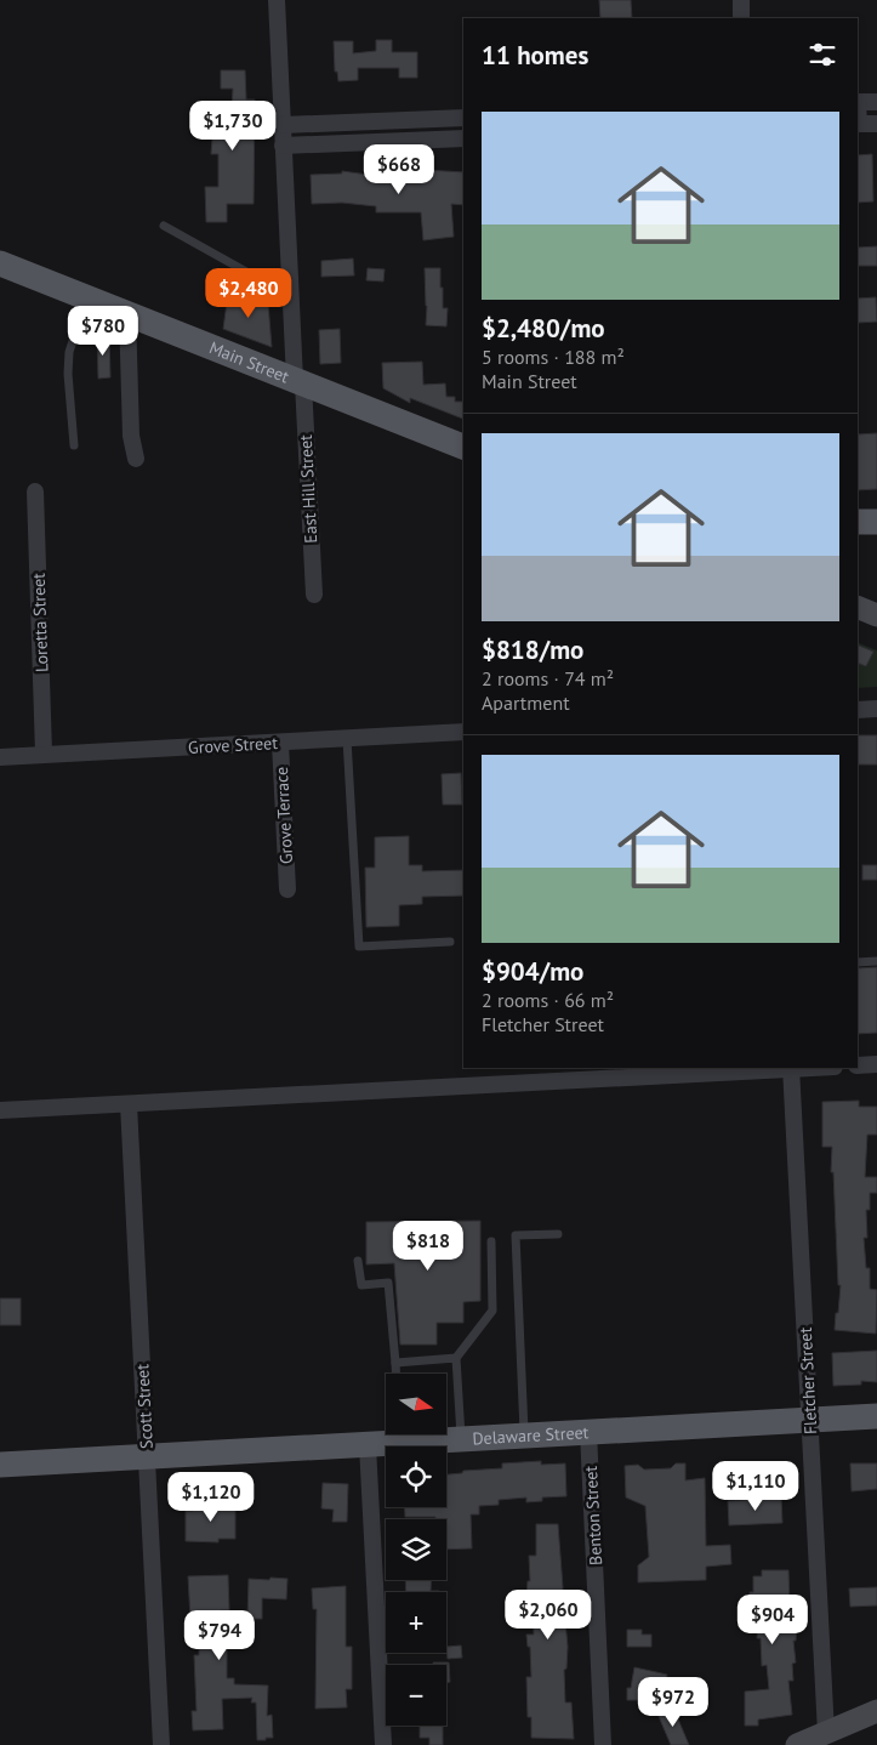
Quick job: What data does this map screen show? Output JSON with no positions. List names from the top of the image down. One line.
{"streets":{"main road":["Main Street","Delaware Street"],"street":["East Hill Street","Loretta Street","Grove Street","Grove Terrace","Fletcher Street","Scott Street","Benton Street"]},"crossings":[["Main Street","East Hill Street"],["Loretta Street","Grove Street"],["Grove Street","Grove Terrace"],["Fletcher Street","Delaware Street"],["Scott Street","Delaware Street"],["Delaware Street","Benton Street"]],"north":"right","page":{"heading":"11 homes","list":[{"name":"$2,480/mo","note":"5 rooms · 188 m² · Main Street"},{"name":"$818/mo","note":"2 rooms · 74 m² · Apartment"},{"name":"$904/mo","note":"2 rooms · 66 m² · Fletcher Street"}],"price":["$1,730","$668","$2,480","$780","$818","$1,110","$1,120","$2,060","$904","$794","$972"],"map_buttons":["+","−"]}}
